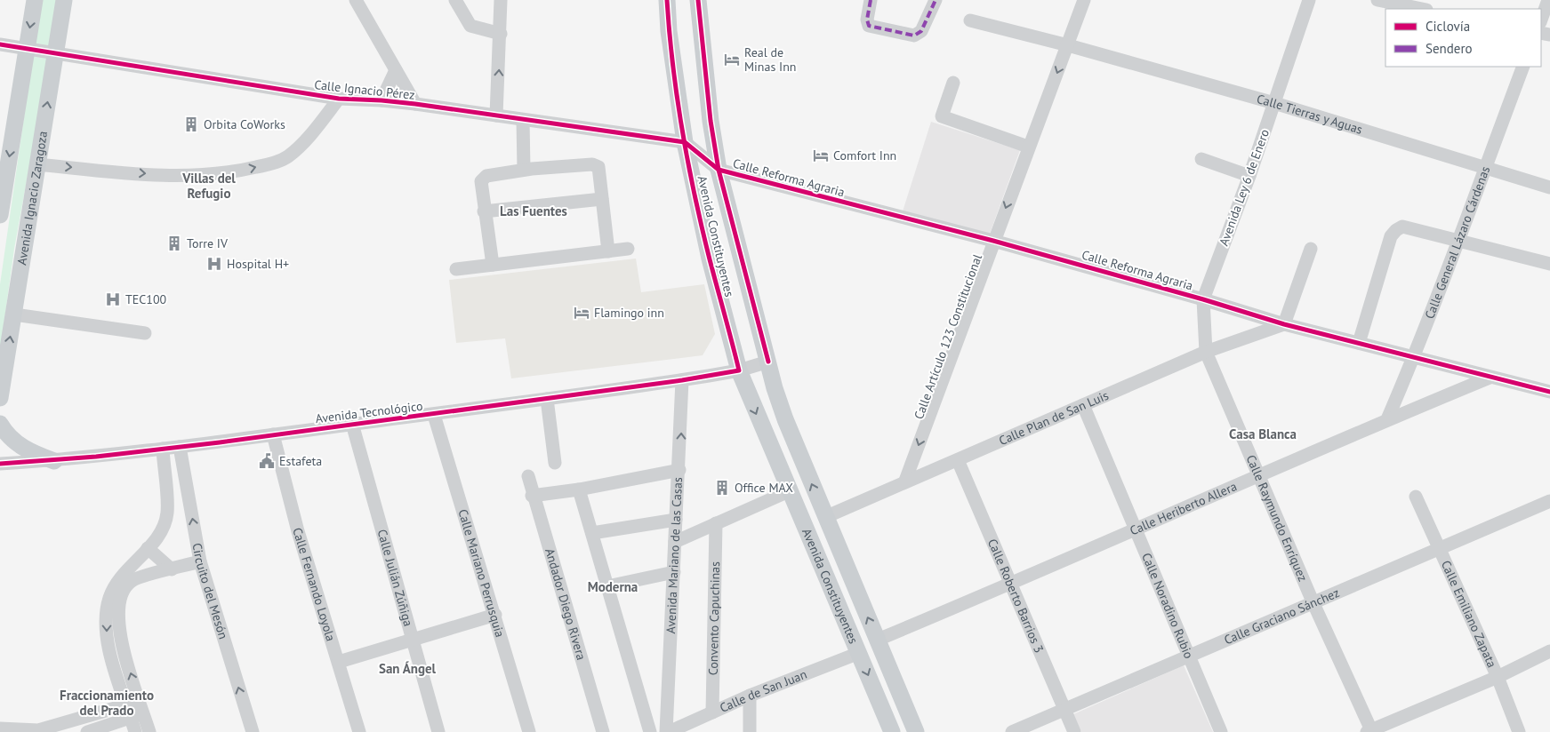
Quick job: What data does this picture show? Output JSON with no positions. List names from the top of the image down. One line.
{"streets":{"main road":["Avenida Ignacio Zaragoza","Avenida Constituyentes"],"street":["Calle Ignacio Pérez","Calle Tierras y Aguas","Calle Reforma Agraria","Avenida Ley 6 de Enero","Calle General Lázaro Cárdenas","Calle Artículo 123 Constitucional","Avenida Tecnológico","Calle Plan de San Luis","Calle Heriberto Allera","Calle Raymundo Enríquez","Avenida Mariano de las Casas","Calle Mariano Perrusquia","Calle Julián Zúñiga","Calle Fernando Loyola","Circuito del Mesón","Calle Roberto Barrios 3","Andador Diego Rivera","Calle Noradino Rubio","Calle Emiliano Zapata","Calle Graciano Sánchez","Convento Capuchinas","Calle de San Juan"]},"crossings":[["Calle Ignacio Pérez","Avenida Ignacio Zaragoza"],["Calle Ignacio Pérez","Avenida Constituyentes"],["Calle Tierras y Aguas","Avenida Ley 6 de Enero"],["Calle Tierras y Aguas","Calle General Lázaro Cárdenas"],["Calle Tierras y Aguas","Calle Artículo 123 Constitucional"],["Calle Reforma Agraria","Avenida Ley 6 de Enero"],["Calle Reforma Agraria","Avenida Constituyentes"],["Calle Reforma Agraria","Calle General Lázaro Cárdenas"],["Calle Reforma Agraria","Calle Artículo 123 Constitucional"],["Calle Reforma Agraria","Calle Plan de San Luis"],["Calle Reforma Agraria","Calle Heriberto Allera"],["Avenida Ley 6 de Enero","Calle Plan de San Luis"],["Avenida Ley 6 de Enero","Calle Raymundo Enríquez"],["Avenida Constituyentes","Avenida Tecnológico"],["Avenida Constituyentes","Calle Plan de San Luis"],["Avenida Constituyentes","Calle Heriberto Allera"],["Avenida Constituyentes","Calle de San Juan"],["Calle General Lázaro Cárdenas","Calle Heriberto Allera"],["Calle Artículo 123 Constitucional","Calle Plan de San Luis"],["Avenida Tecnológico","Avenida Mariano de las Casas"],["Avenida Tecnológico","Calle Mariano Perrusquia"],["Avenida Tecnológico","Calle Julián Zúñiga"],["Avenida Tecnológico","Calle Fernando Loyola"],["Avenida Tecnológico","Circuito del Mesón"],["Calle Plan de San Luis","Calle Raymundo Enríquez"],["Calle Plan de San Luis","Calle Roberto Barrios 3"],["Calle Plan de San Luis","Calle Noradino Rubio"],["Calle Heriberto Allera","Calle Raymundo Enríquez"],["Calle Heriberto Allera","Calle Roberto Barrios 3"],["Calle Heriberto Allera","Calle Noradino Rubio"],["Calle Raymundo Enríquez","Calle Graciano Sánchez"],["Avenida Mariano de las Casas","Calle de San Juan"],["Calle Roberto Barrios 3","Calle Graciano Sánchez"],["Calle Noradino Rubio","Calle Graciano Sánchez"],["Calle Emiliano Zapata","Calle Graciano Sánchez"],["Convento Capuchinas","Calle de San Juan"]],"one_way":["Calle Artículo 123 Constitucional","Circuito del Mesón"],"districts":["Villas del Refugio","Las Fuentes","Casa Blanca","Moderna","San Ángel","Fraccionamiento del Prado"],"places":{"hotel":["Real de Minas Inn","Comfort Inn","Flamingo inn"],"building":["Orbita CoWorks","Torre IV","Office MAX"],"hospital":["Hospital H+","TEC100"],"public building":["Estafeta"]},"legend":["Ciclovía","Sendero"]}
